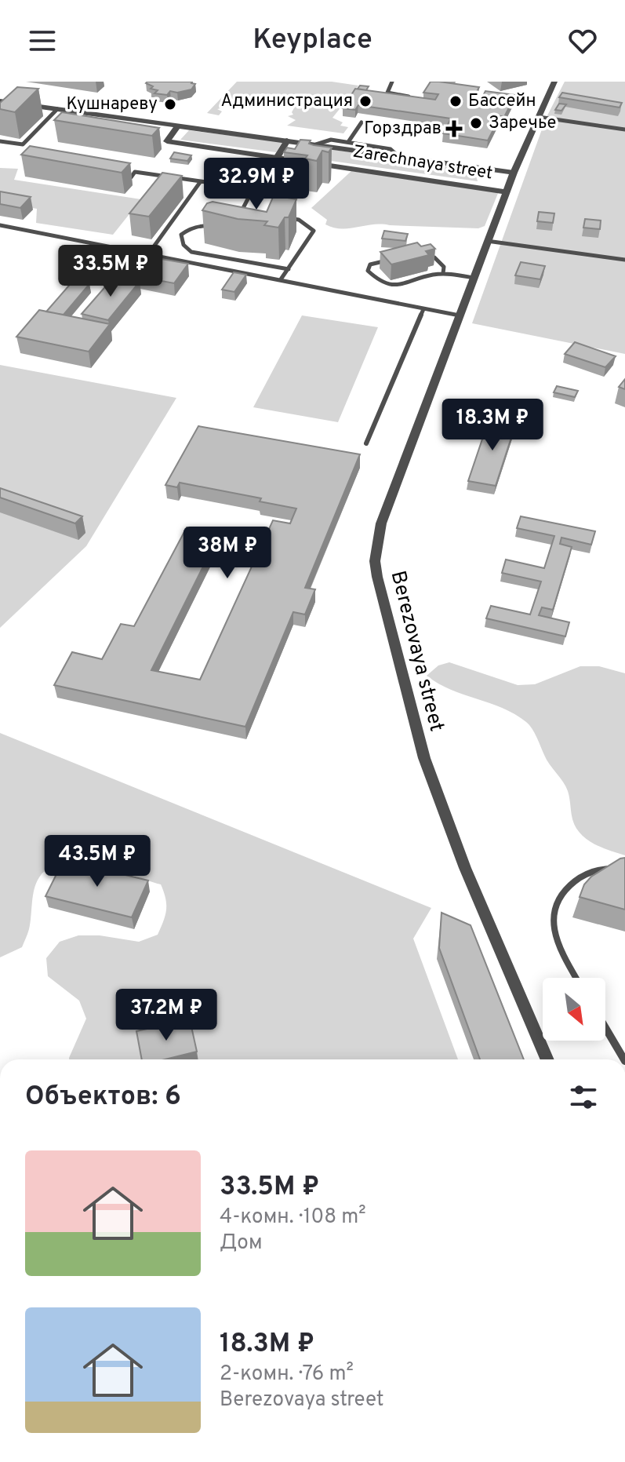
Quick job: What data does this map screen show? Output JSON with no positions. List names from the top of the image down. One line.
{"streets":{"street":["Zarechnaya street","Berezovaya street"]},"crossings":[["Zarechnaya street","Berezovaya street"]],"places":{"other":["Администрация","Бассейн","Кушнареву","Заречье"],"health":["Горздрав"]},"north":"bottom right","page":{"header":"Keyplace","price":["32.9M ₽","33.5M ₽","18.3M ₽","38M ₽","43.5M ₽","37.2M ₽"],"heading":"Объектов: 6","list":[{"name":"33.5M ₽","note":"4-комн. · 108 m² · Дом"},{"name":"18.3M ₽","note":"2-комн. · 76 m² · Berezovaya street"}]}}
